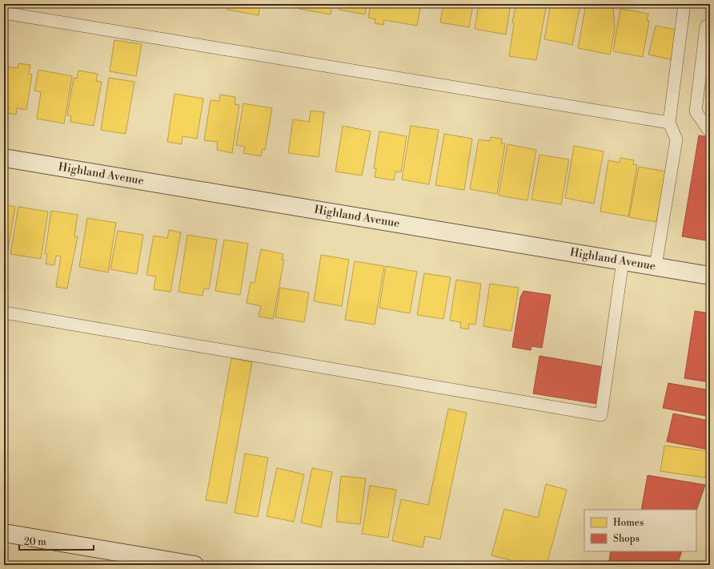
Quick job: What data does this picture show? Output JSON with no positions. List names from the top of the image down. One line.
{"streets":{"street":["Highland Avenue"]},"legend":["Homes","Shops"],"scale_bar":"20 m"}
